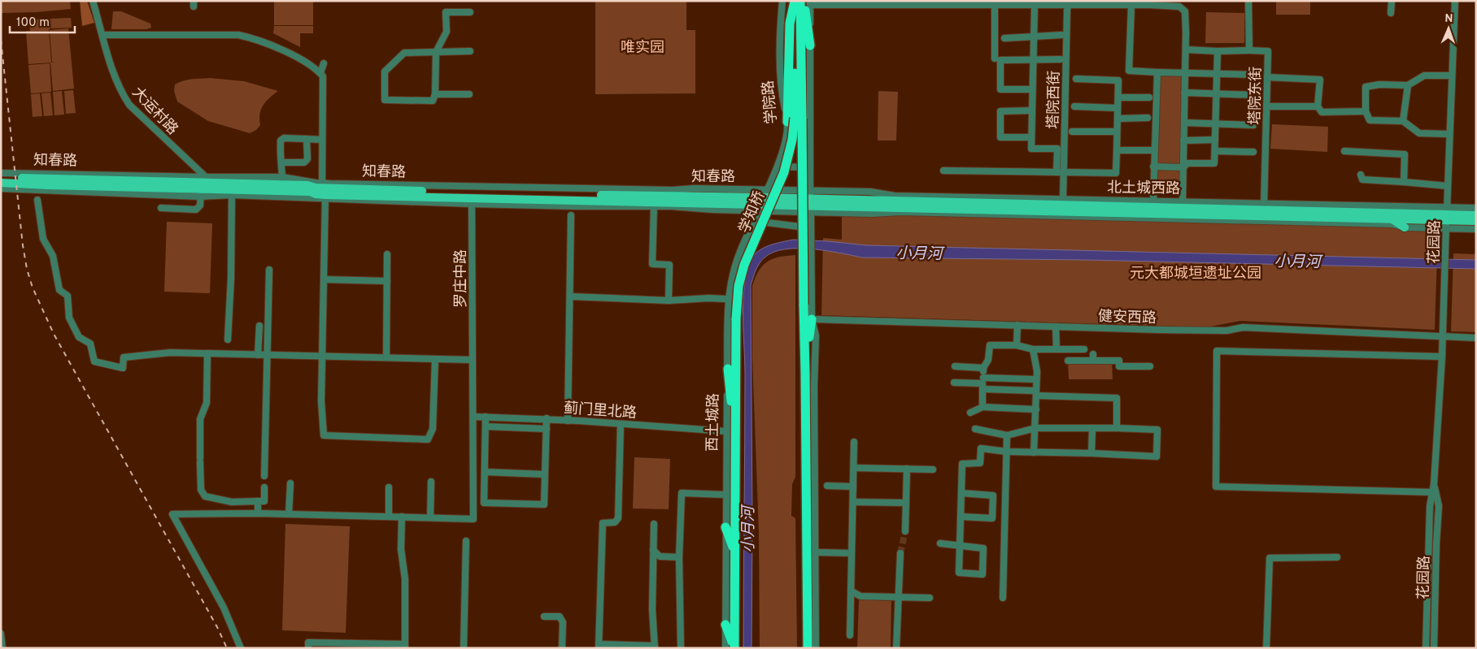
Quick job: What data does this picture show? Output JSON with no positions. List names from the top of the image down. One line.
{"streets":{"highway":["学院路","学知桥","西土城路"],"main road":["知春路","北土城西路"],"street":["塔院东街","塔院西街","大运村路","花园路","罗庄中路","健安西路","蓟门里北路"]},"crossings":[["塔院东街","北土城西路"],["塔院西街","北土城西路"],["学院路","知春路"],["学院路","学知桥"],["学院路","西土城路"],["大运村路","知春路"],["知春路","罗庄中路"],["知春路","西土城路"],["北土城西路","花园路"],["学知桥","西土城路"],["花园路","健安西路"],["罗庄中路","蓟门里北路"],["蓟门里北路","西土城路"]],"water":["小月河"],"parks":["唯实园","元大都城垣遗址公园"],"scale_bar":"100 m","north":"top"}
